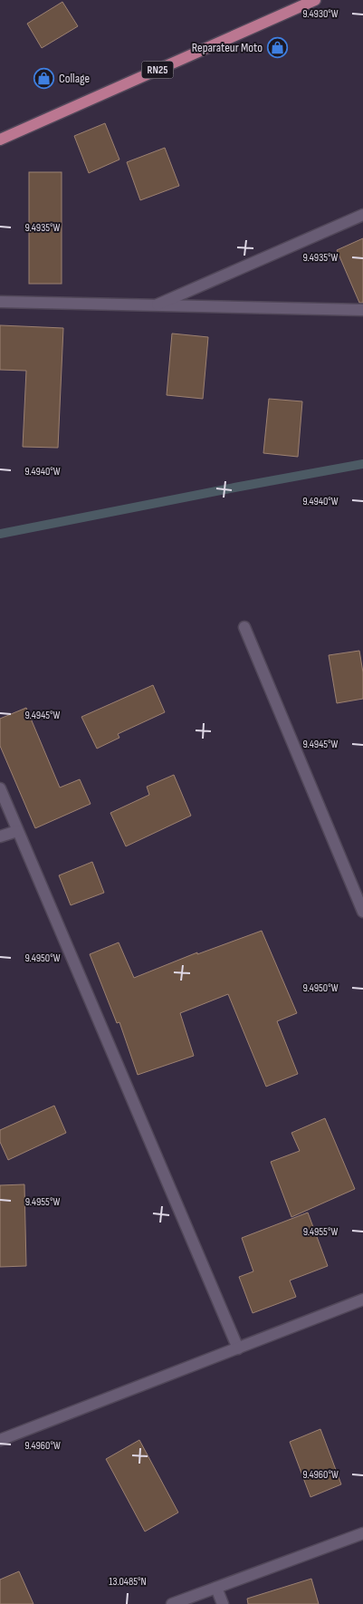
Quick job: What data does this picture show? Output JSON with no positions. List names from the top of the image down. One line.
{"streets":{"main road":["RN25"]},"places":{"shop":["Reparateur Moto","Collage"]},"coordinates":["9.4930°W","9.4935°W","9.4940°W","9.4945°W","9.4950°W","9.4955°W","9.4960°W","13.0485°N"]}
